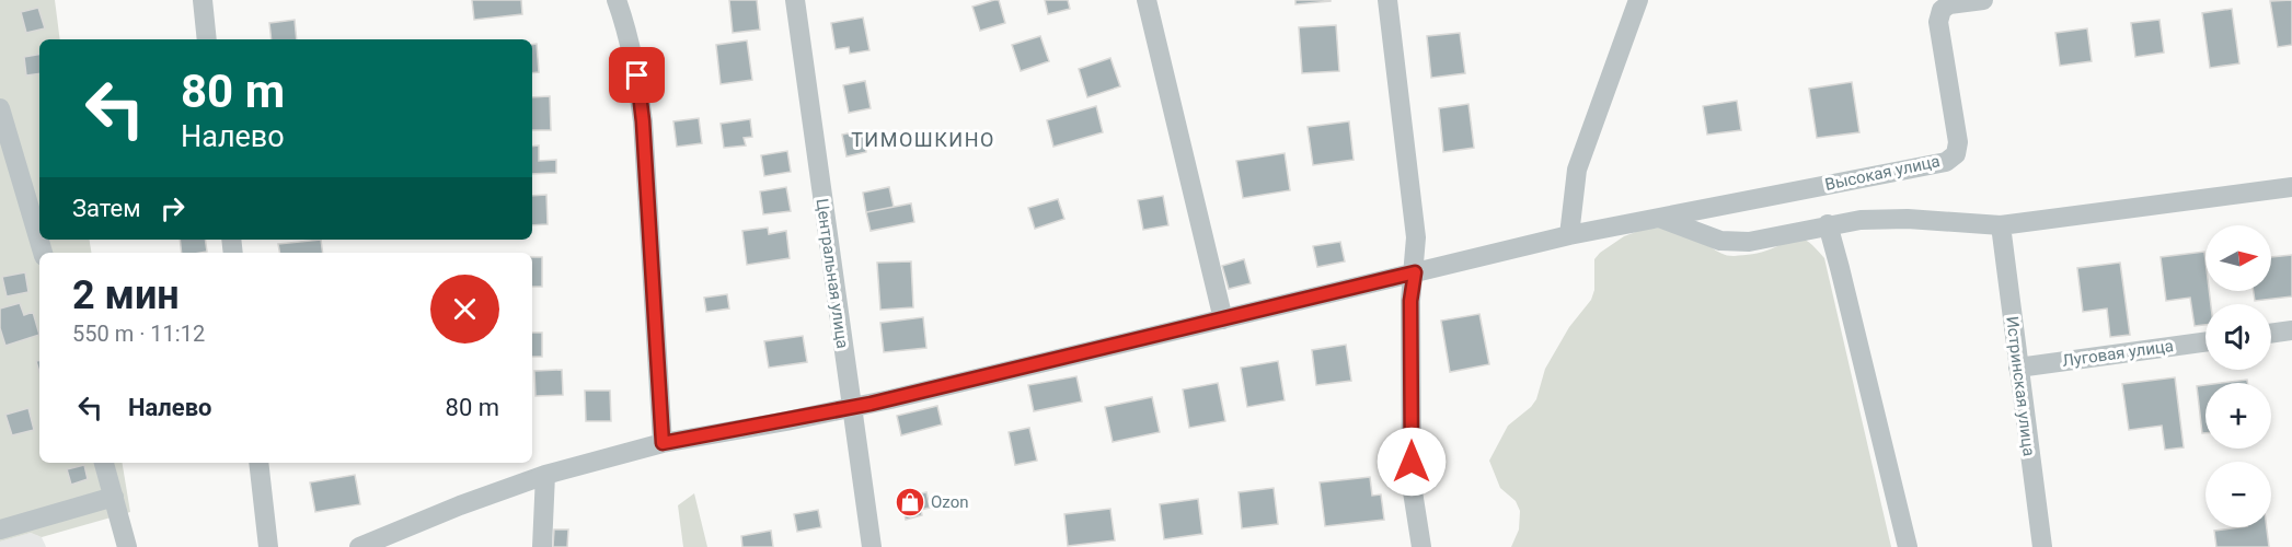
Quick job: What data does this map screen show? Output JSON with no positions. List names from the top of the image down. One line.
{"streets":{"street":["Высокая улица","Центральная улица","Луговая улица","Истринская улица"]},"crossings":[["Луговая улица","Истринская улица"]],"districts":["ТИМОШКИНО"],"places":{"shop":["Ozon"]},"north":"right","page":{"turn":["80 m","Налево"],"then":"Затем","map_buttons":["+","−"],"heading":["2 мин","550 m · 11:12"],"list":[{"name":"Налево","value":"80 m"}]}}
